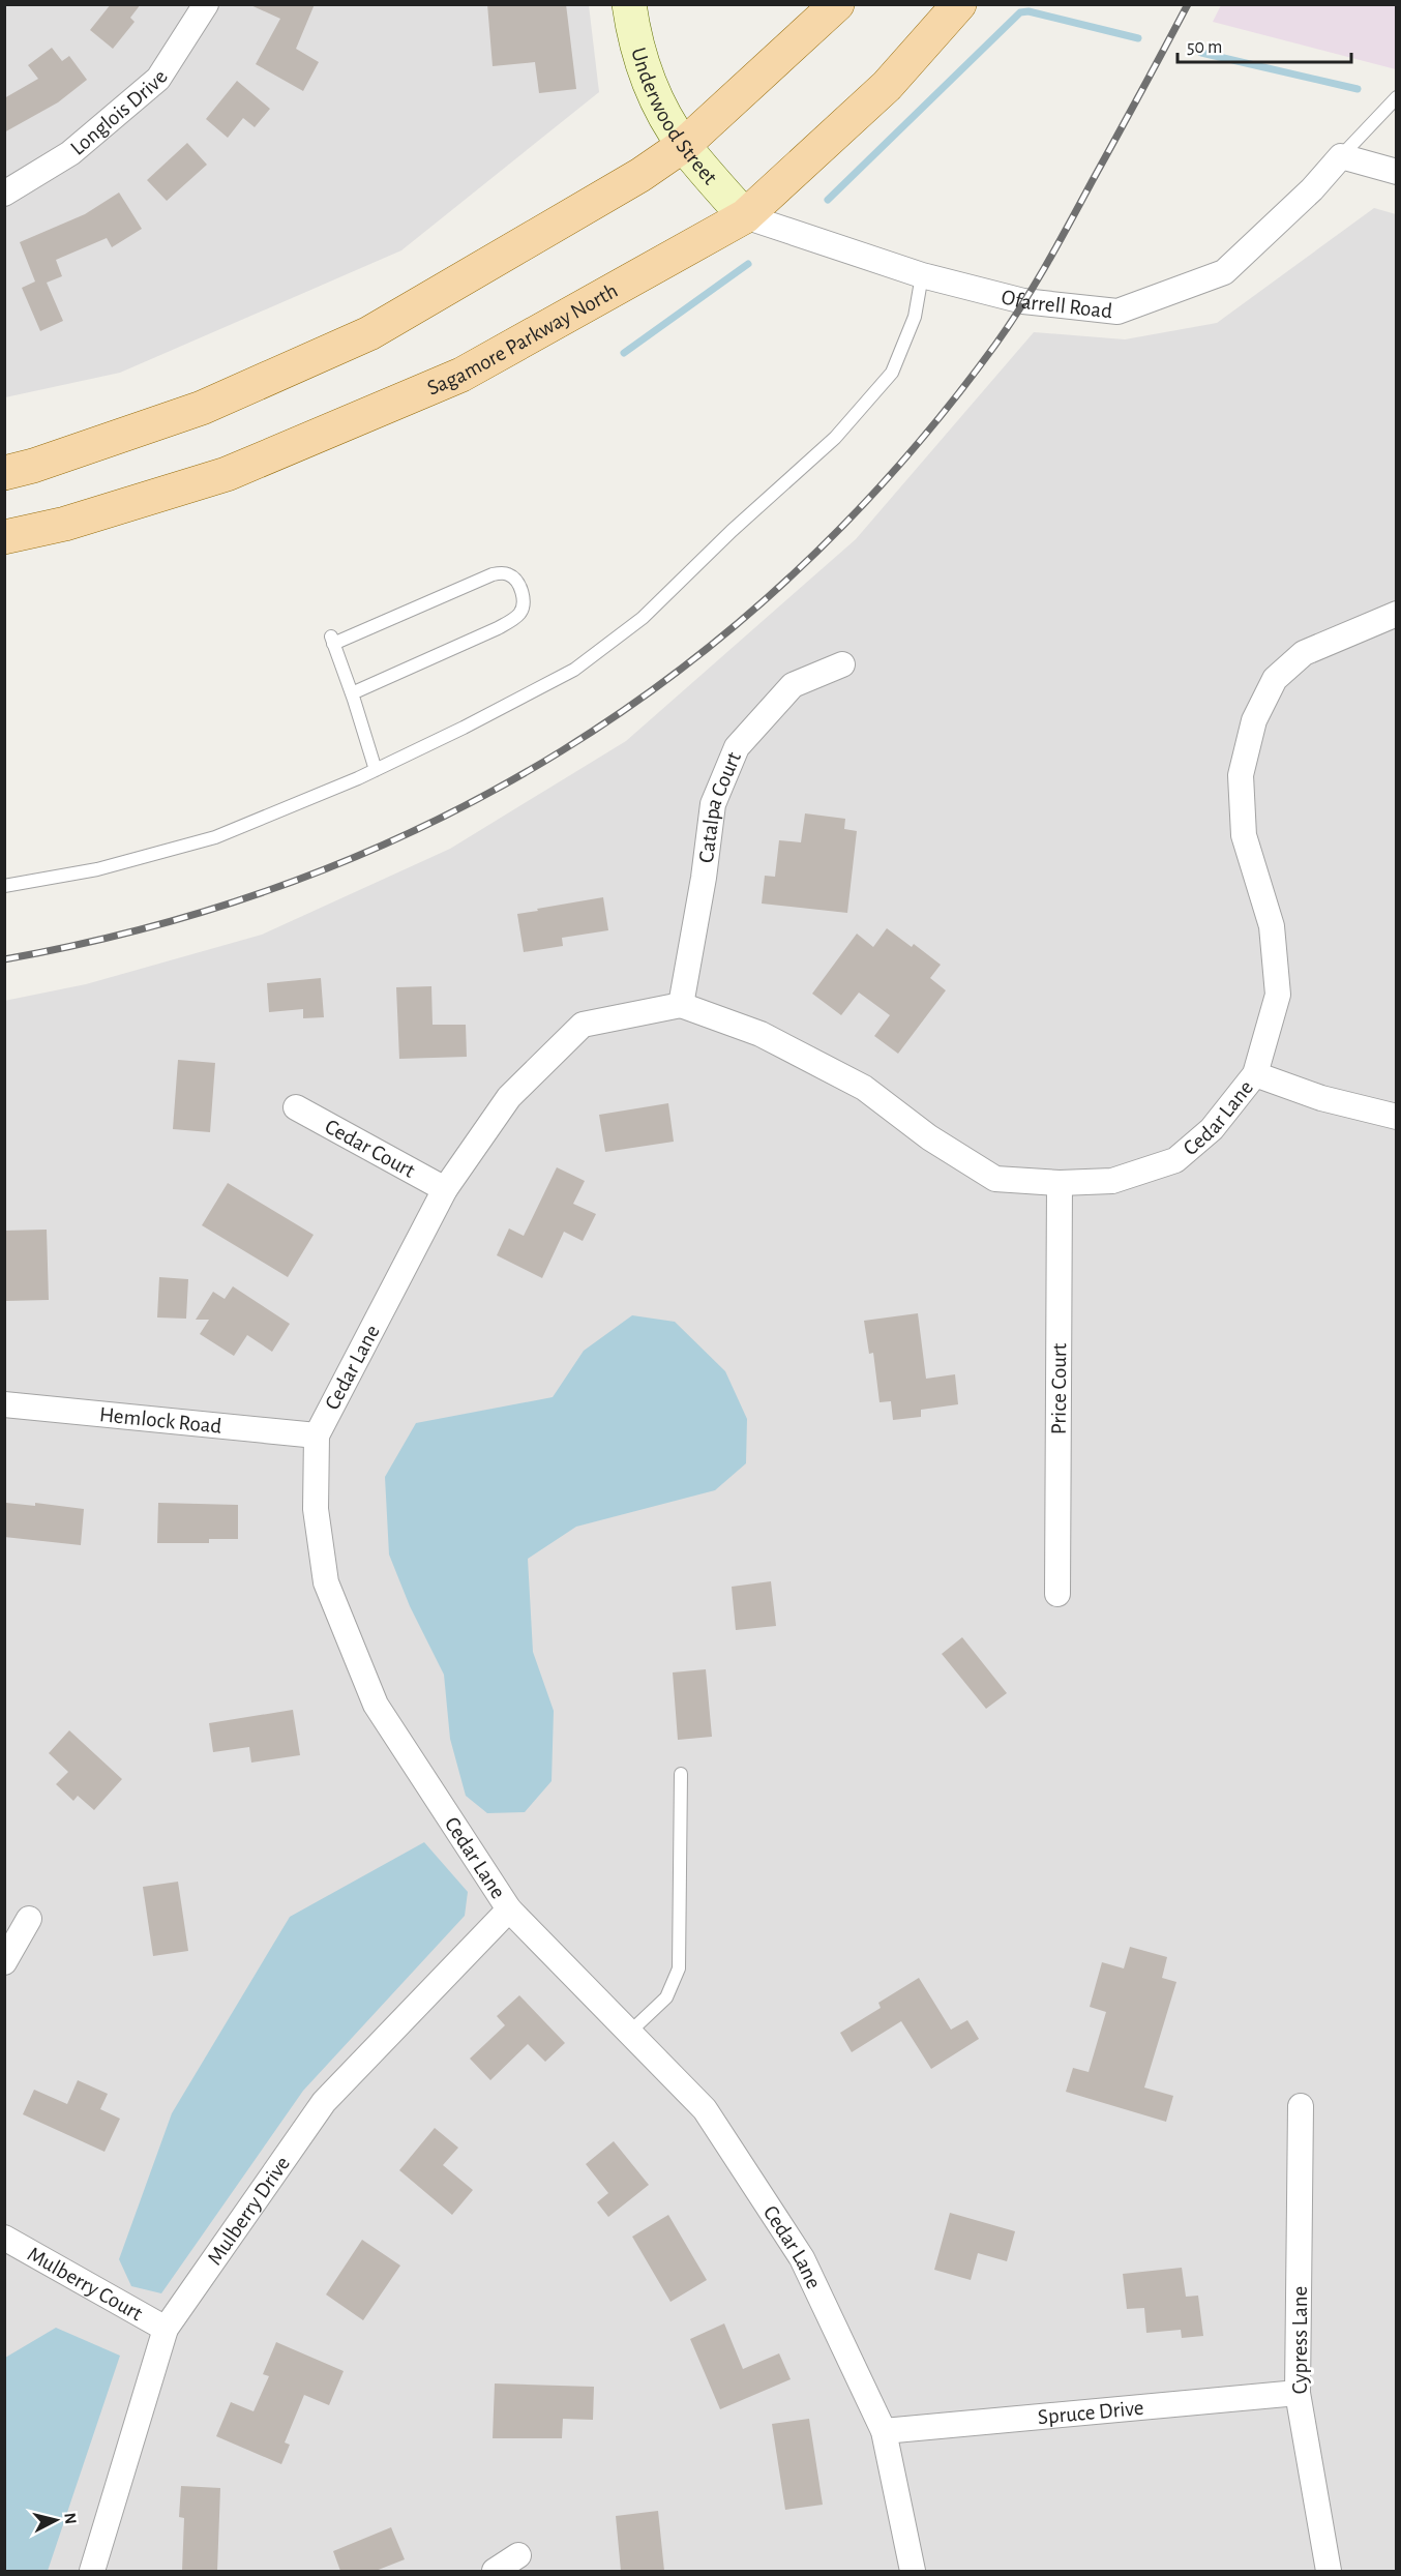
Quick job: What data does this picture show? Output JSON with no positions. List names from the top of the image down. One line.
{"streets":{"main road":["Sagamore Parkway North"],"street":["Longlois Drive","Underwood Street","Ofarrell Road","Catalpa Court","Cedar Lane","Cedar Court","Price Court","Hemlock Road","Mulberry Drive","Mulberry Court","Cypress Lane","Spruce Drive"]},"crossings":[["Underwood Street","Ofarrell Road"],["Underwood Street","Sagamore Parkway North"],["Ofarrell Road","Sagamore Parkway North"],["Catalpa Court","Cedar Lane"],["Cedar Lane","Cedar Court"],["Cedar Lane","Price Court"],["Cedar Lane","Hemlock Road"],["Cedar Lane","Mulberry Drive"],["Cedar Lane","Spruce Drive"],["Mulberry Drive","Mulberry Court"],["Cypress Lane","Spruce Drive"]],"scale_bar":"50 m","north":"right"}
